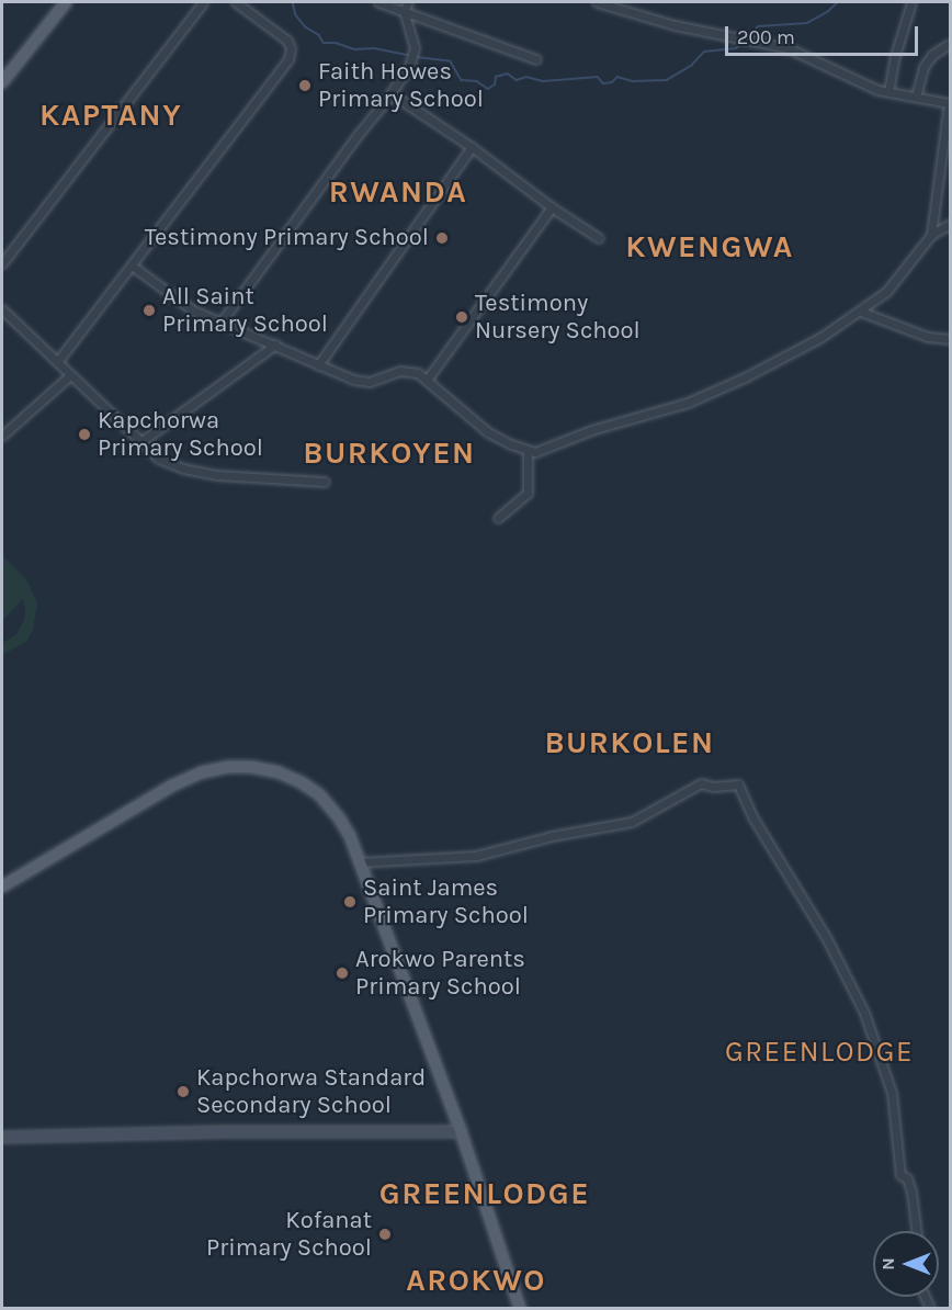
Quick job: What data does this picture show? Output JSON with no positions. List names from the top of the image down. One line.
{"districts":["KAPTANY","RWANDA","KWENGWA","BURKOYEN","BURKOLEN","GREENLODGE","GREENLODGE","AROKWO"],"places":["Faith Howes Primary School","Testimony Primary School","All Saint Primary School","Testimony Nursery School","Kapchorwa Primary School","Saint James Primary School","Arokwo Parents Primary School","Kapchorwa Standard Secondary School","Kofanat Primary School"],"scale_bar":"200 m","north":"left"}
